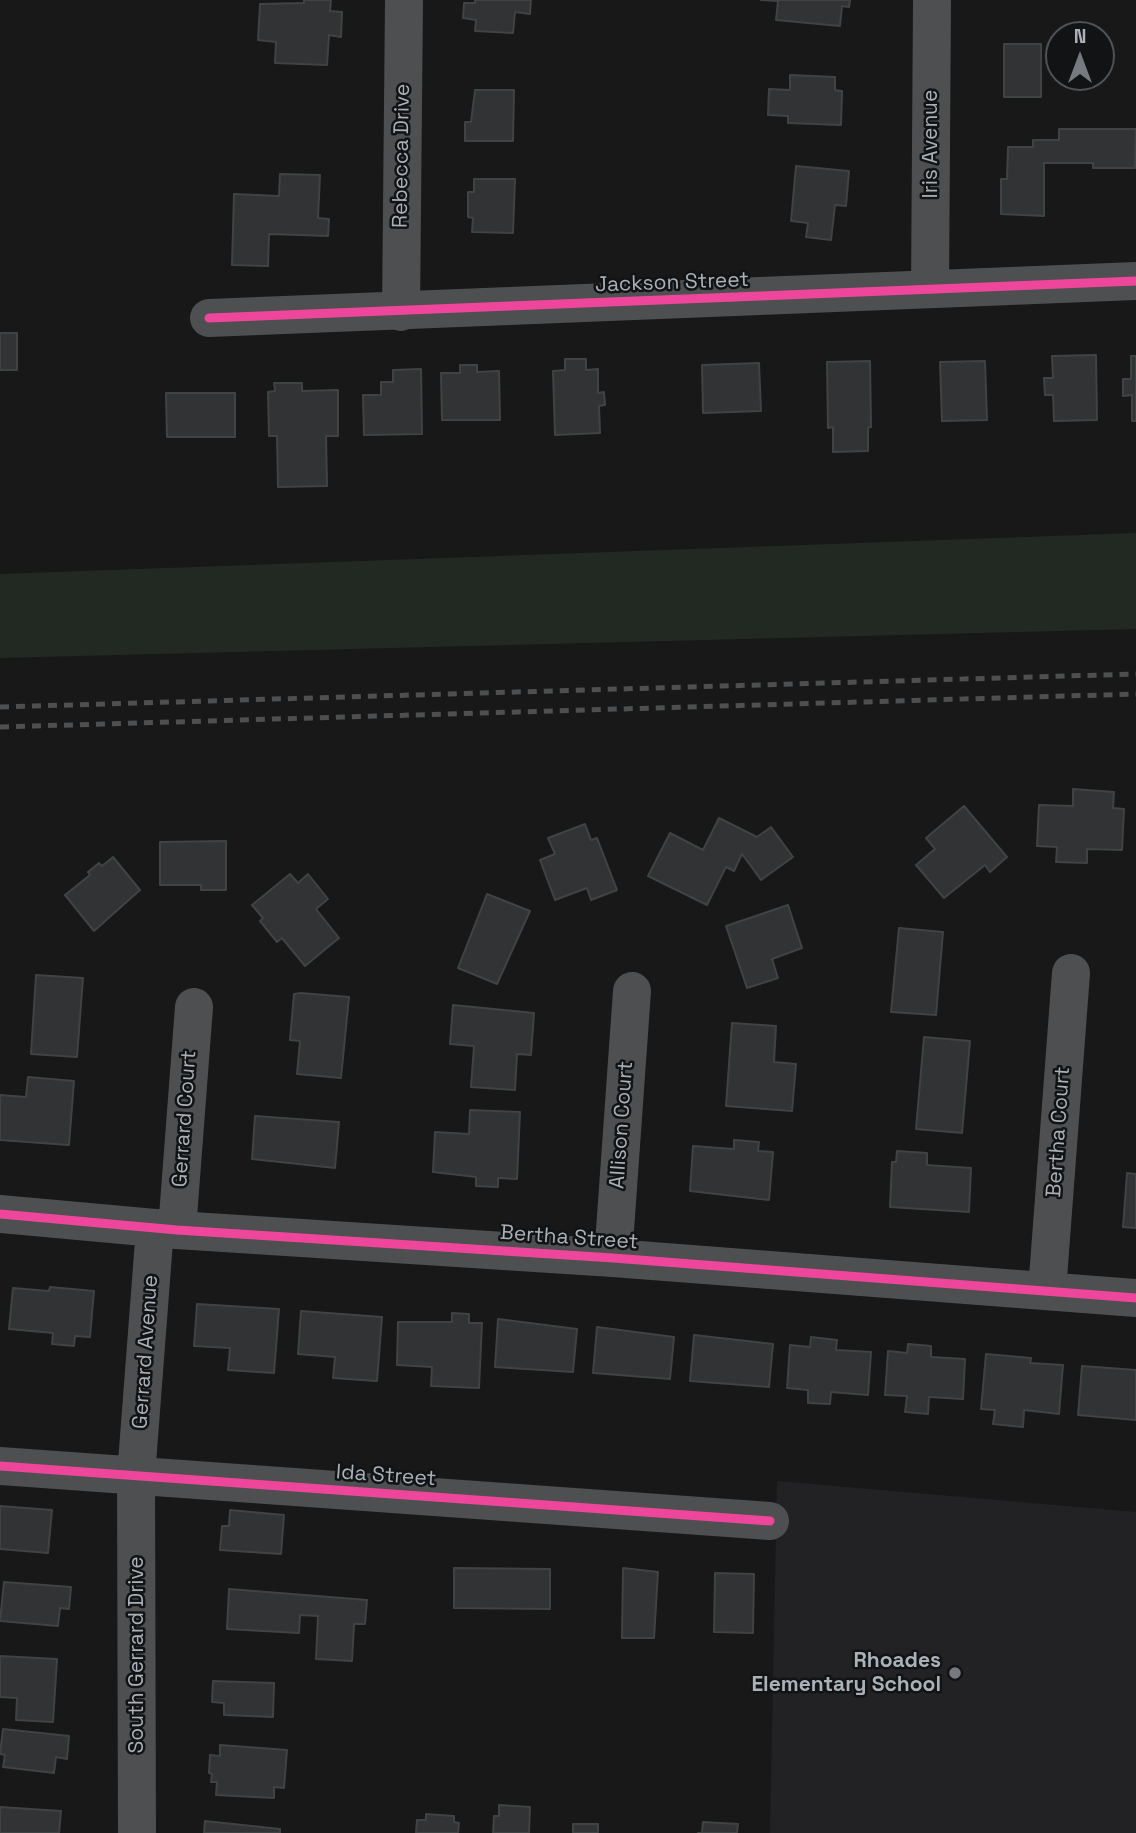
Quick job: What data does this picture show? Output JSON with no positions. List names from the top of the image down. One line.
{"streets":{"street":["Iris Avenue","Rebecca Drive","Jackson Street","Gerrard Court","Allison Court","Bertha Court","Bertha Street","Gerrard Avenue","Ida Street","South Gerrard Drive"]},"crossings":[["Iris Avenue","Jackson Street"],["Rebecca Drive","Jackson Street"],["Gerrard Court","Bertha Street"],["Gerrard Court","Gerrard Avenue"],["Allison Court","Bertha Street"],["Bertha Court","Bertha Street"],["Bertha Street","Gerrard Avenue"],["Gerrard Avenue","Ida Street"],["Gerrard Avenue","South Gerrard Drive"],["Ida Street","South Gerrard Drive"]],"places":["Rhoades Elementary School"],"north":"top"}
